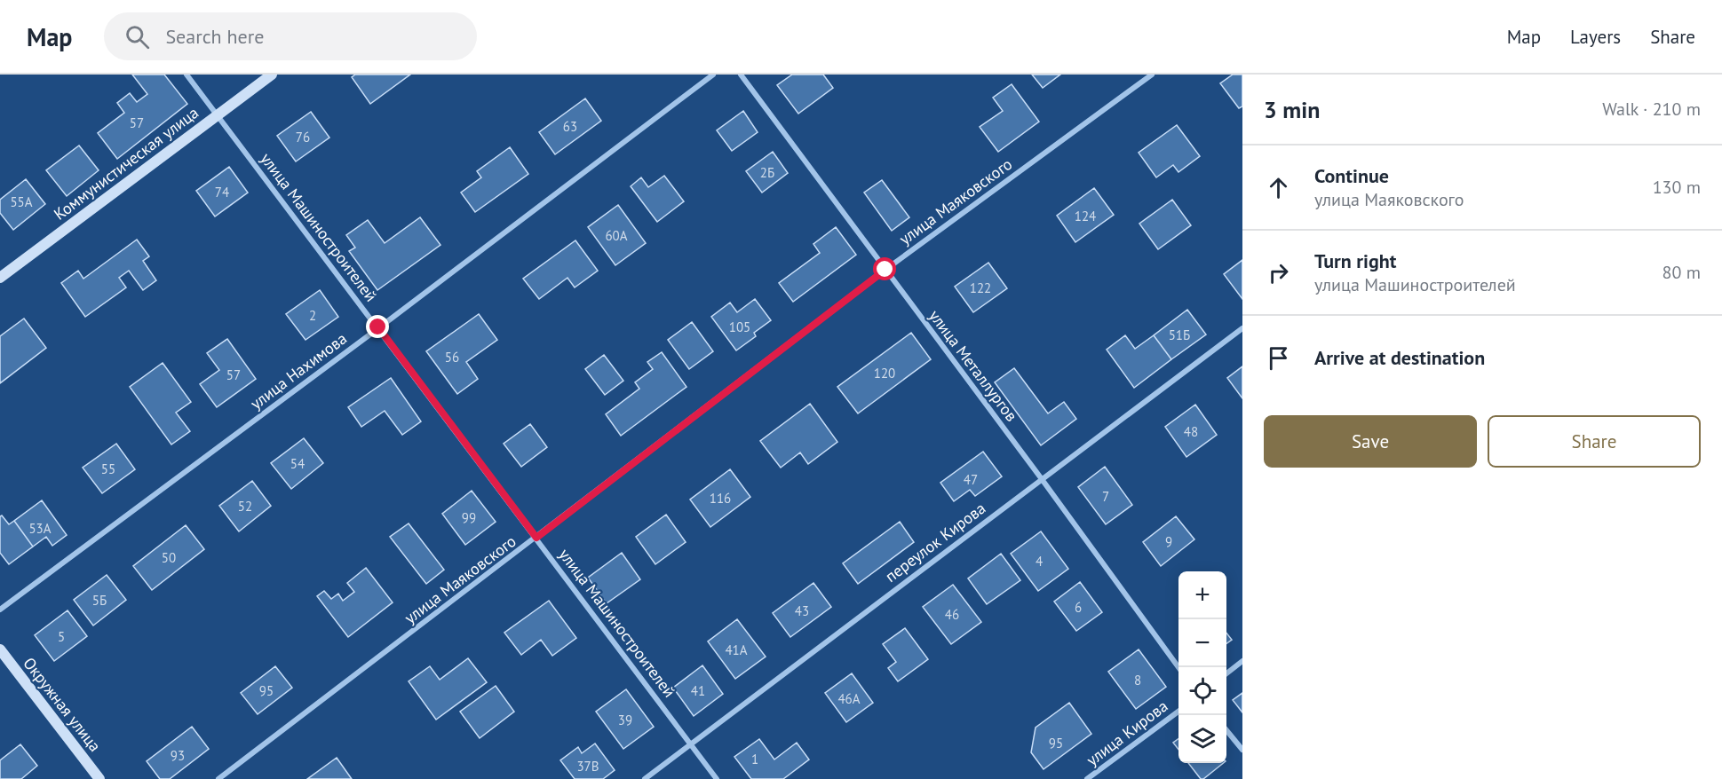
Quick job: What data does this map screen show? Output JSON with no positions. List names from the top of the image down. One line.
{"streets":{"street":["Коммунистическая улица","улица Маяковского","улица Машиностроителей","улица Металлургов","улица Нахимова","переулок Кирова","Окружная улица","улица Кирова"]},"crossings":[["Коммунистическая улица","улица Машиностроителей"],["улица Маяковского","улица Машиностроителей"],["улица Маяковского","улица Металлургов"],["улица Машиностроителей","улица Нахимова"],["улица Машиностроителей","переулок Кирова"],["улица Металлургов","переулок Кирова"]],"house_numbers":["57","63","76","2Б","74","55А","124","60А","122","2","105","51Б","56","120","57","48","54","55","47","7","116","52","99","53А","9","50","4","5Б","6","43","46","5","41А","8","95","41","46А","39","95","93","1","37В"],"page":{"header":"Map","search":"Search here","nav":["Map","Layers","Share"],"heading":["3 min","Walk · 210 m"],"list":[["Continue","улица Маяковского","130 m"],["Turn right","улица Машиностроителей","80 m"],"Arrive at destination"],"buttons":["Save","Share"],"map_buttons":["+","−"]}}
